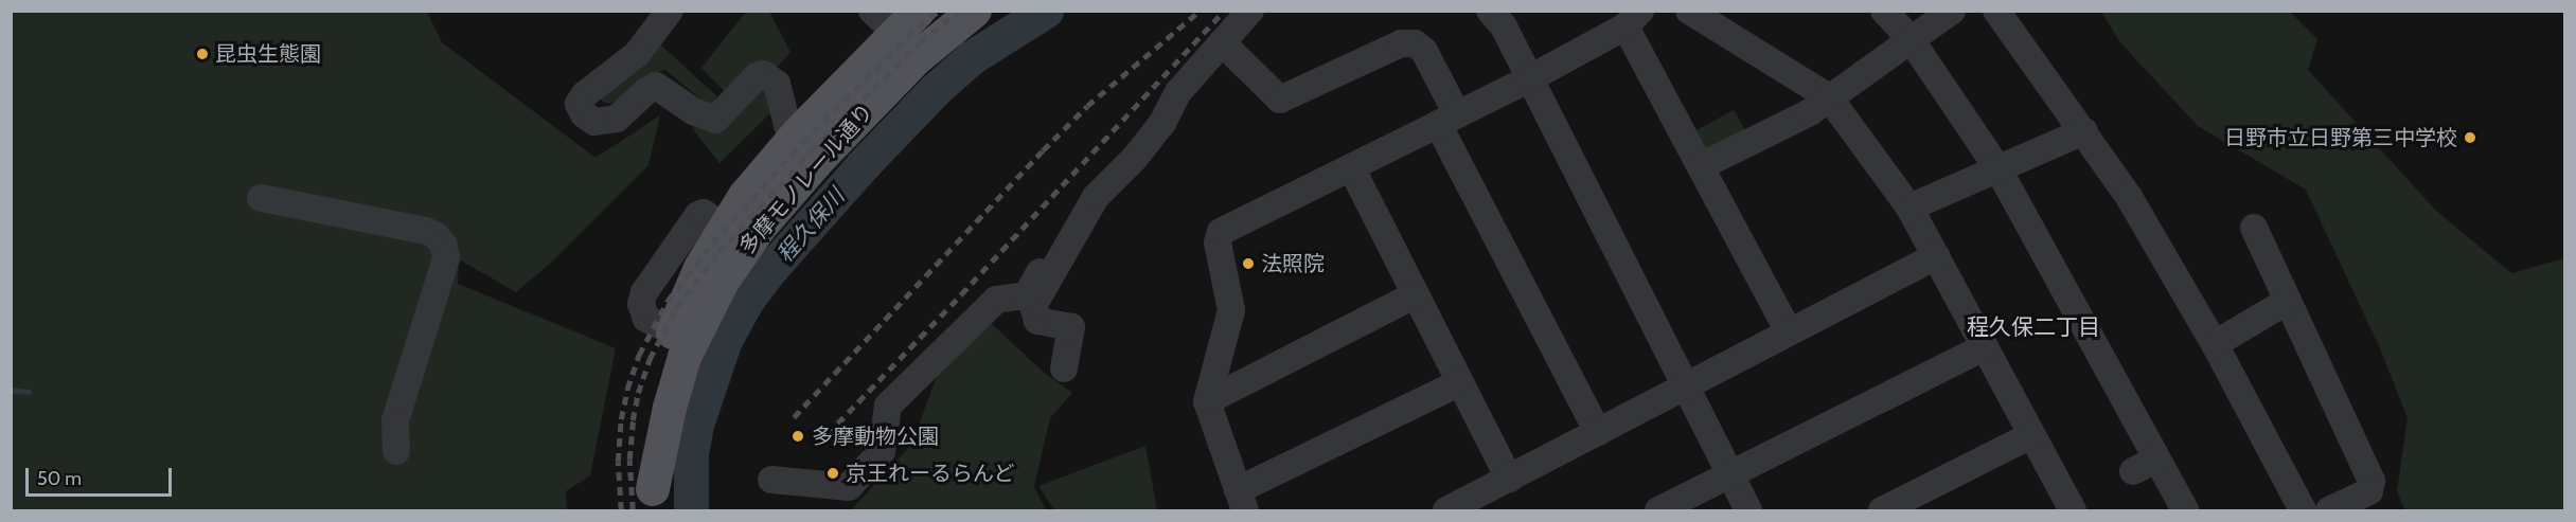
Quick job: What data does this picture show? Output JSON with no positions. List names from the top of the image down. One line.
{"streets":{"main road":["多摩モノレール通り"]},"districts":["程久保二丁目"],"water":["程久保川"],"places":["昆虫生態園","日野市立日野第三中学校","法照院","多摩動物公園","京王れーるらんど"],"scale_bar":"50 m"}
